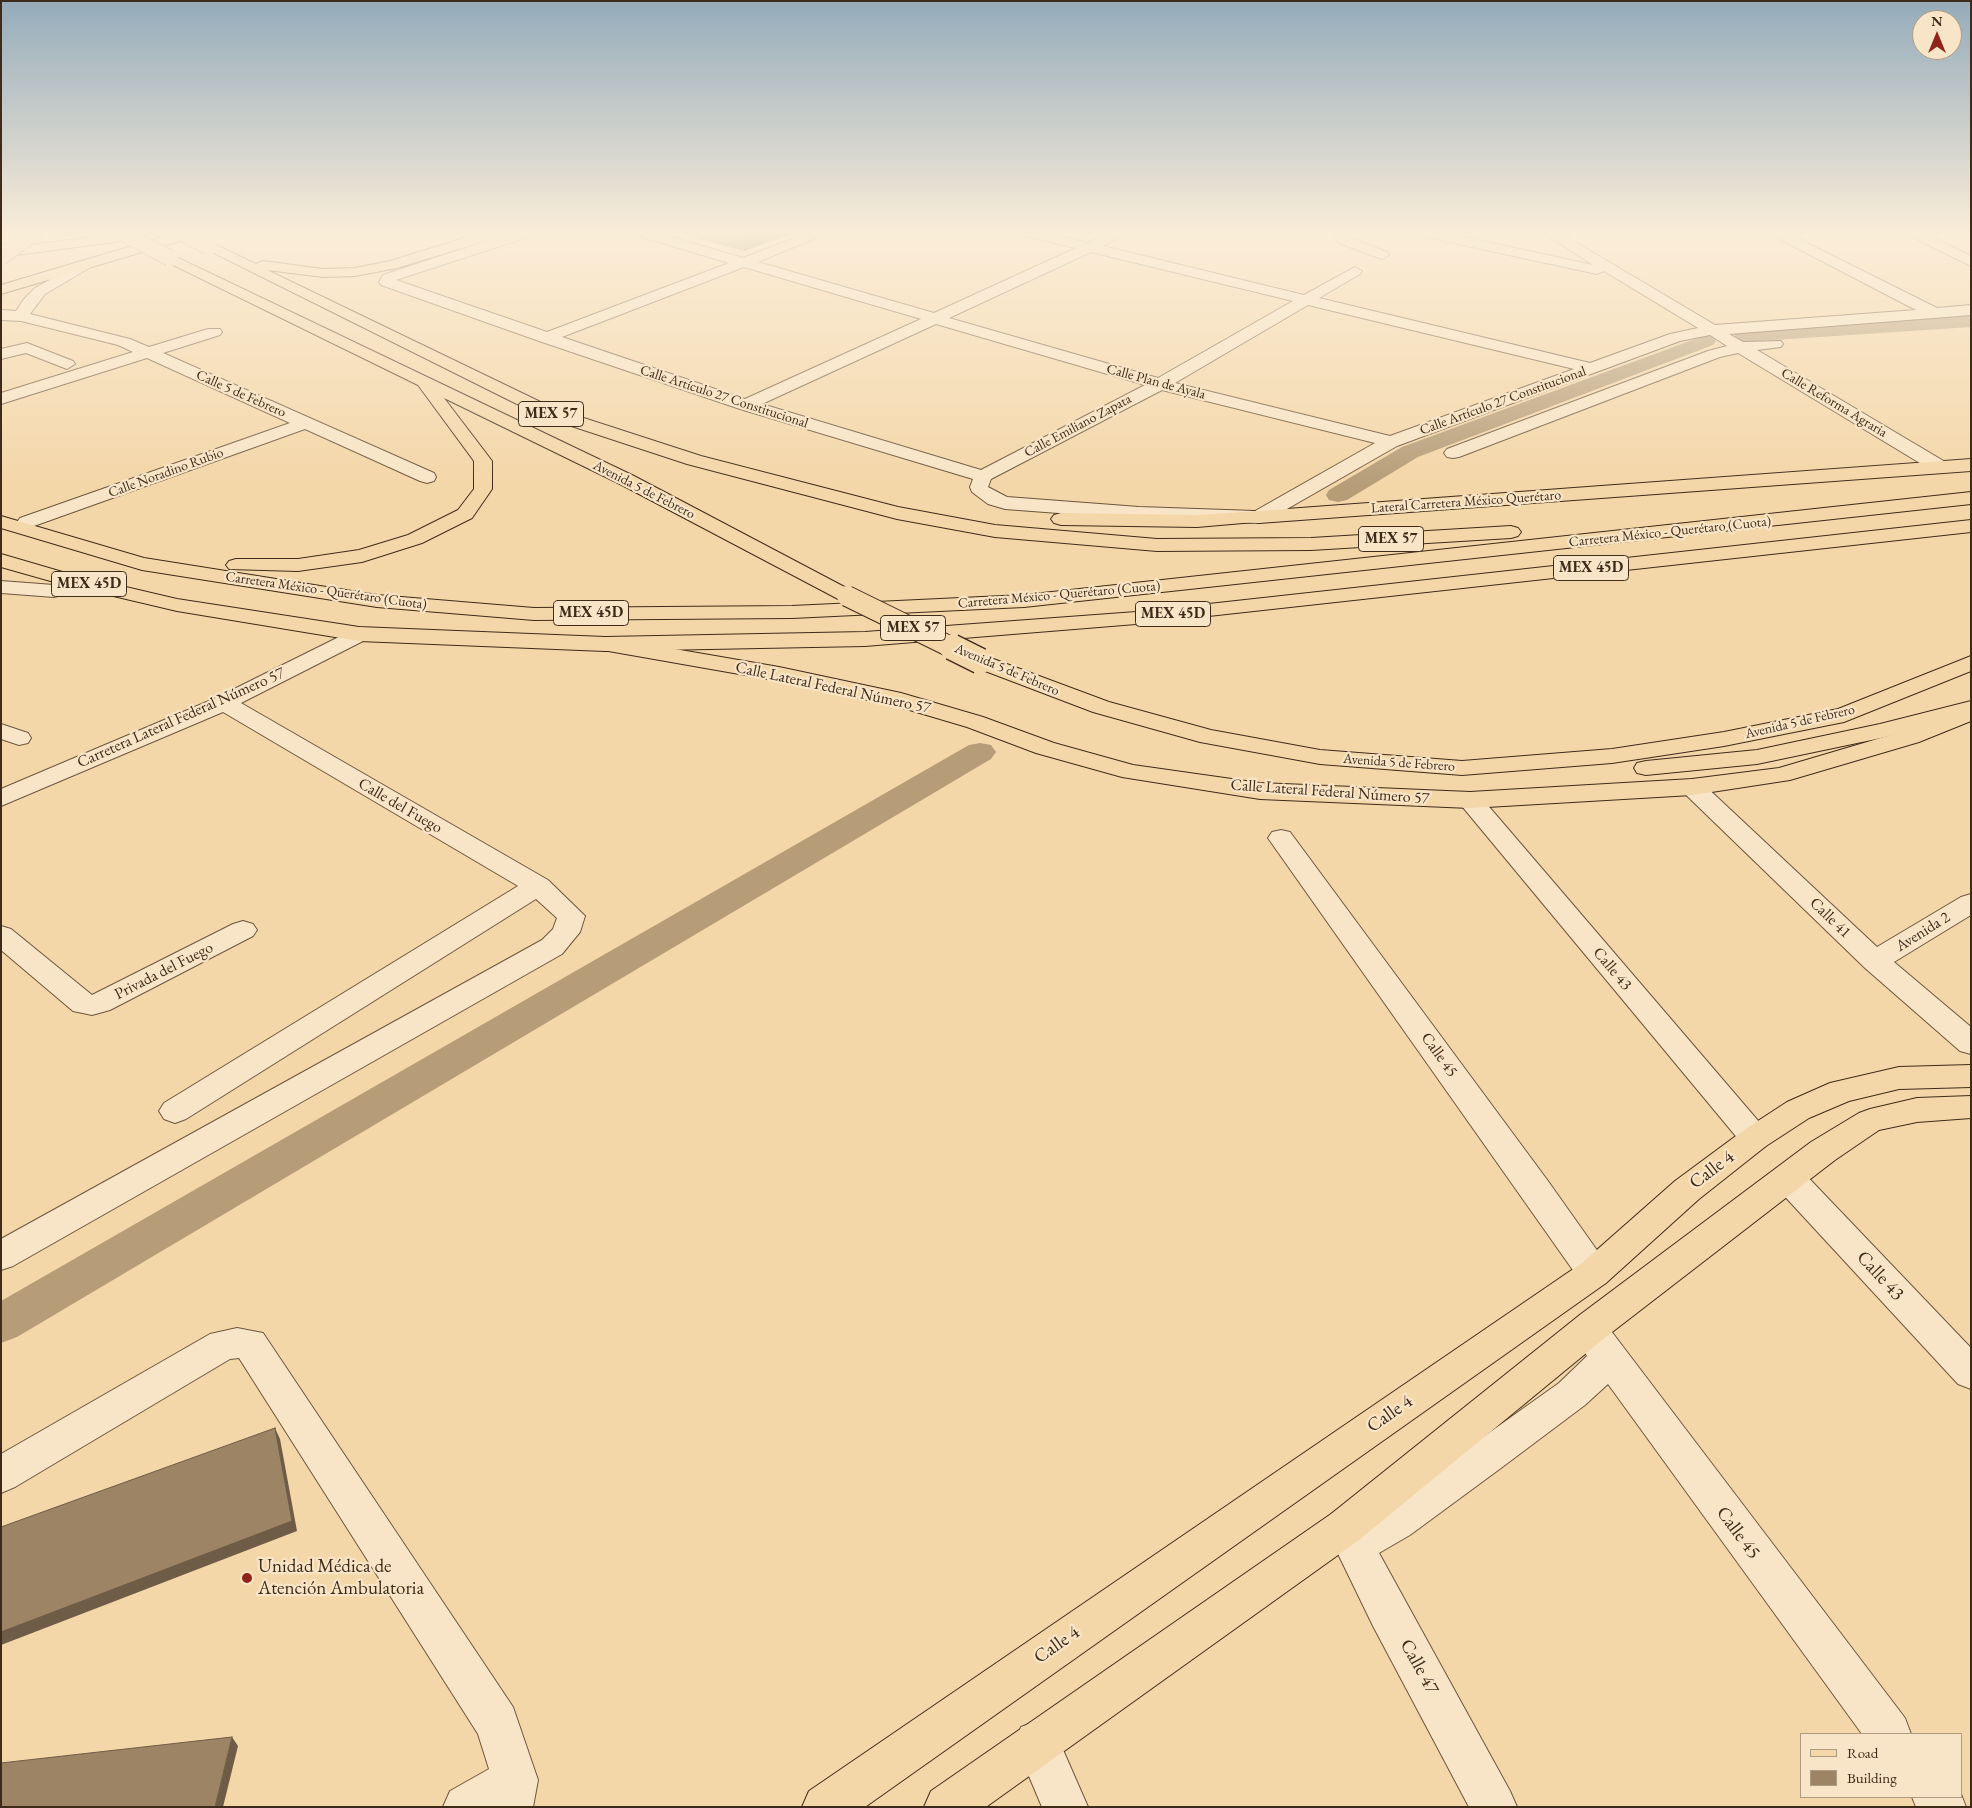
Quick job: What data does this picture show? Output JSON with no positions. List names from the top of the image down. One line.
{"streets":{"main road":["MEX 57","Avenida 5 de Febrero","Lateral Carretera México Querétaro","Carretera México - Querétaro (Cuota)","MEX 45D","Calle Lateral Federal Número 57","Calle 4"],"street":["Calle Plan de Ayala","Calle 5 de Febrero","Calle Artículo 27 Constitucional","Calle Reforma Agraria","Calle Emiliano Zapata","Calle Noradino Rubio","Carretera Lateral Federal Número 57","Calle del Fuego","Calle 41","Avenida 2","Calle 43","Privada del Fuego","Calle 45","Calle 47"]},"crossings":[["Calle Plan de Ayala","Calle Artículo 27 Constitucional"],["Calle Plan de Ayala","Calle Emiliano Zapata"],["Calle 5 de Febrero","Calle Noradino Rubio"],["Calle Artículo 27 Constitucional","Calle Reforma Agraria"],["Calle Artículo 27 Constitucional","Calle Emiliano Zapata"],["Calle Artículo 27 Constitucional","Lateral Carretera México Querétaro"],["Calle Reforma Agraria","Lateral Carretera México Querétaro"],["MEX 57","Carretera México - Querétaro (Cuota)"],["Calle Emiliano Zapata","Lateral Carretera México Querétaro"],["Carretera México - Querétaro (Cuota)","Calle Lateral Federal Número 57"],["Carretera México - Querétaro (Cuota)","Carretera Lateral Federal Número 57"],["Calle Lateral Federal Número 57","Calle 41"],["Calle Lateral Federal Número 57","Calle 43"],["Carretera Lateral Federal Número 57","Calle del Fuego"],["Calle 41","Avenida 2"],["Calle 43","Calle 4"],["Calle 45","Calle 4"]],"places":["Unidad Médica de Atención Ambulatoria"],"legend":["Road","Building"],"north":"top"}
